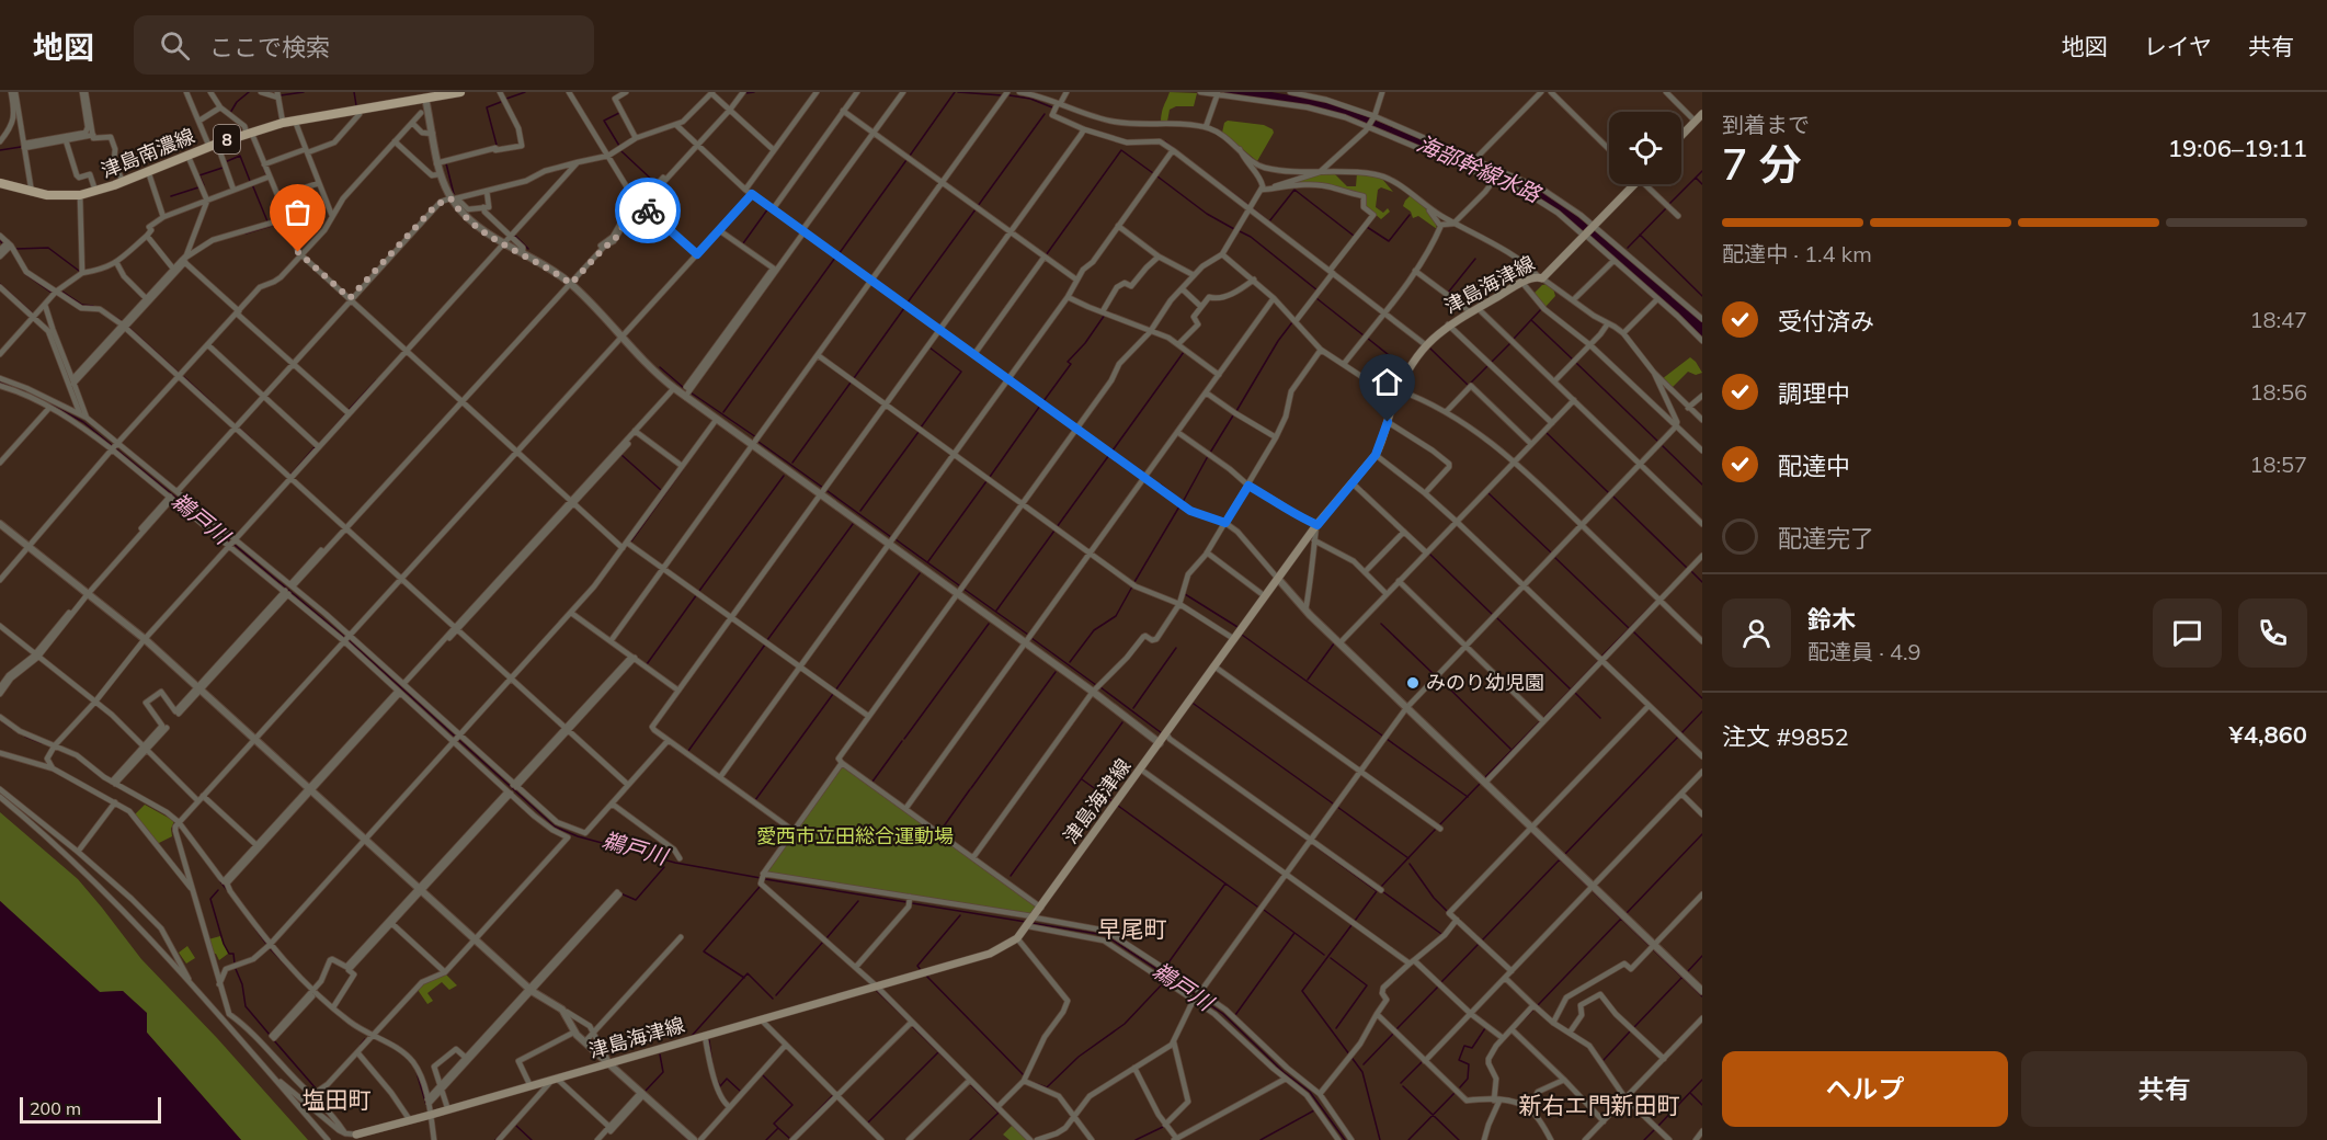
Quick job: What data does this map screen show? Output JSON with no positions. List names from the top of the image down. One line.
{"streets":{"main road":["8","津島南濃線","津島海津線"]},"districts":["早尾町","塩田町","新右エ門新田町"],"water":["海部幹線水路","鵜戸川"],"parks":["愛西市立田総合運動場"],"places":["みのり幼児園"],"scale_bar":"200 m","page":{"header":"地図","search":"ここで検索","nav":["地図","レイヤ","共有"],"heading":["7 分","到着まで","19:06–19:11"],"panel":["鈴木","配達員 · 4.9","注文 #9852","¥4,860"],"bar":"配達中 · 1.4 km","list":[["受付済み","18:47"],["調理中","18:56"],["配達中","18:57"],"配達完了"],"buttons":["ヘルプ","共有"],"scale":"200 m"}}
